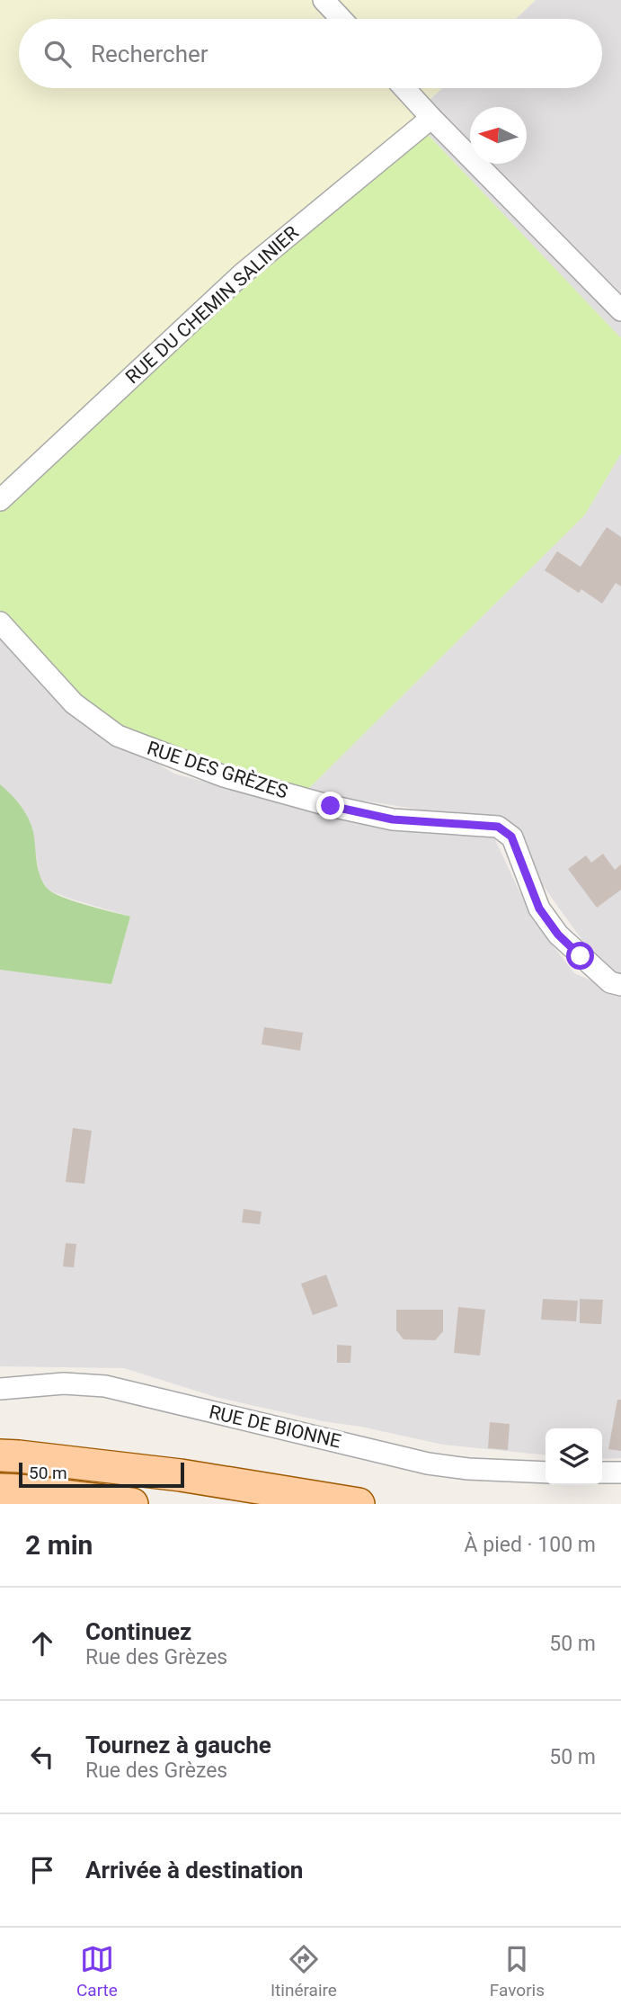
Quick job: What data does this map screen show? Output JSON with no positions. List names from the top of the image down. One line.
{"streets":{"street":["RUE DU CHEMIN SALINIER","RUE DES GRÈZES","RUE DE BIONNE"]},"scale_bar":"50 m","north":"left","page":{"search":"Rechercher","scale":"50 m","heading":["2 min","À pied · 100 m"],"list":[["Continuez","Rue des Grèzes","50 m"],["Tournez à gauche","Rue des Grèzes","50 m"],"Arrivée à destination"],"nav":["Carte","Itinéraire","Favoris"]}}
